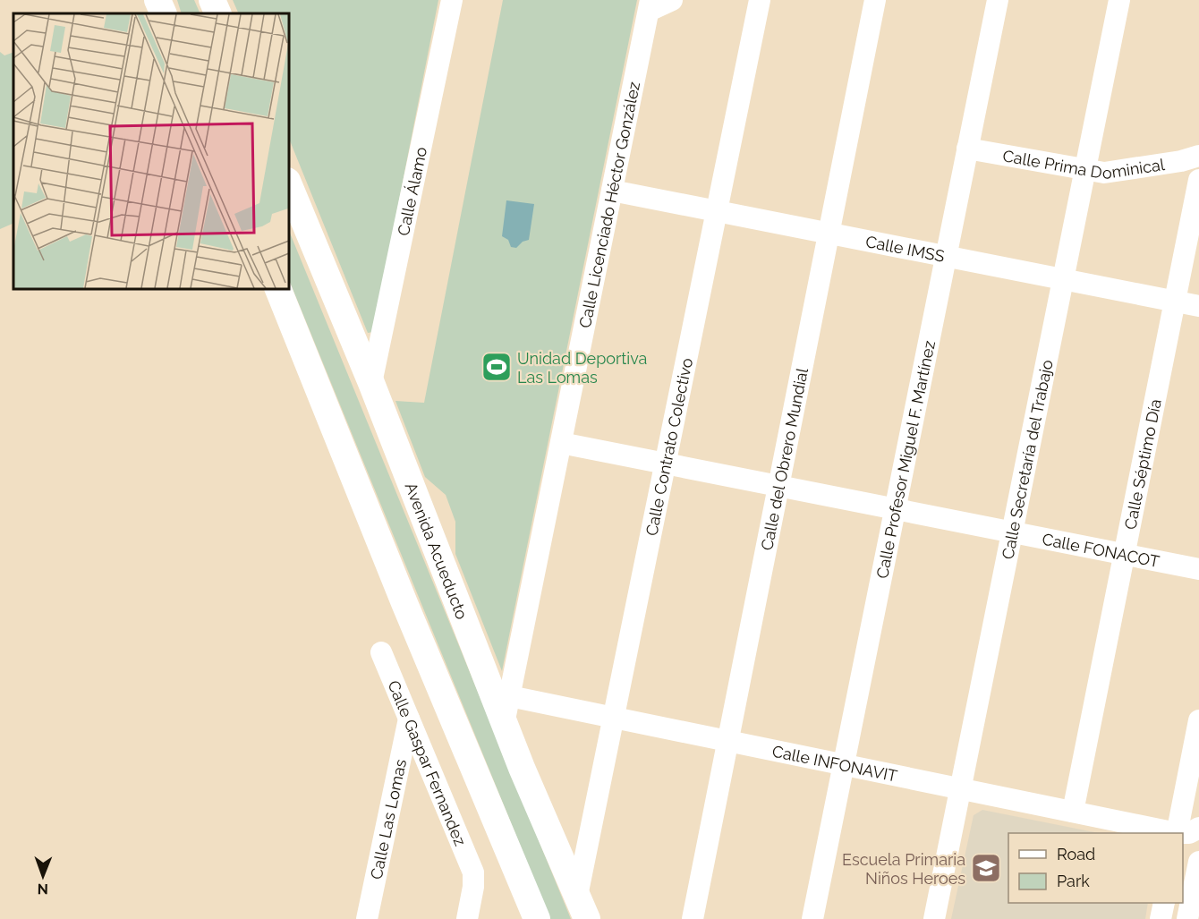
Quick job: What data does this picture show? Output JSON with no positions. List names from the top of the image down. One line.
{"streets":{"main road":["Avenida Acueducto"],"street":["Calle Prima Dominical","Calle Álamo","Calle Licenciado Héctor González","Calle IMSS","Calle Contrato Colectivo","Calle Profesor Miguel F. Martínez","Calle del Obrero Mundial","Calle Secretaría del Trabajo","Calle Séptimo Día","Calle FONACOT","Calle Gaspar Fernandez","Calle INFONAVIT","Calle Las Lomas"]},"crossings":[["Calle Prima Dominical","Calle Profesor Miguel F. Martínez"],["Calle Prima Dominical","Calle Secretaría del Trabajo"],["Calle Álamo","Avenida Acueducto"],["Calle Licenciado Héctor González","Calle IMSS"],["Calle Licenciado Héctor González","Calle FONACOT"],["Calle Licenciado Héctor González","Avenida Acueducto"],["Calle Licenciado Héctor González","Calle INFONAVIT"],["Calle IMSS","Calle Contrato Colectivo"],["Calle IMSS","Calle Profesor Miguel F. Martínez"],["Calle IMSS","Calle del Obrero Mundial"],["Calle IMSS","Calle Secretaría del Trabajo"],["Calle IMSS","Calle Séptimo Día"],["Calle Contrato Colectivo","Calle FONACOT"],["Calle Contrato Colectivo","Avenida Acueducto"],["Calle Contrato Colectivo","Calle INFONAVIT"],["Calle Profesor Miguel F. Martínez","Calle FONACOT"],["Calle Profesor Miguel F. Martínez","Calle INFONAVIT"],["Calle del Obrero Mundial","Calle FONACOT"],["Calle del Obrero Mundial","Calle INFONAVIT"],["Calle Secretaría del Trabajo","Calle FONACOT"],["Calle Secretaría del Trabajo","Calle INFONAVIT"],["Calle Séptimo Día","Calle FONACOT"],["Calle Séptimo Día","Calle INFONAVIT"],["Avenida Acueducto","Calle INFONAVIT"],["Calle Gaspar Fernandez","Calle Las Lomas"]],"places":{"sports":["Unidad Deportiva Las Lomas"],"school or university":["Escuela Primaria Niños Heroes"]},"legend":["Road","Park"],"north":"bottom"}
